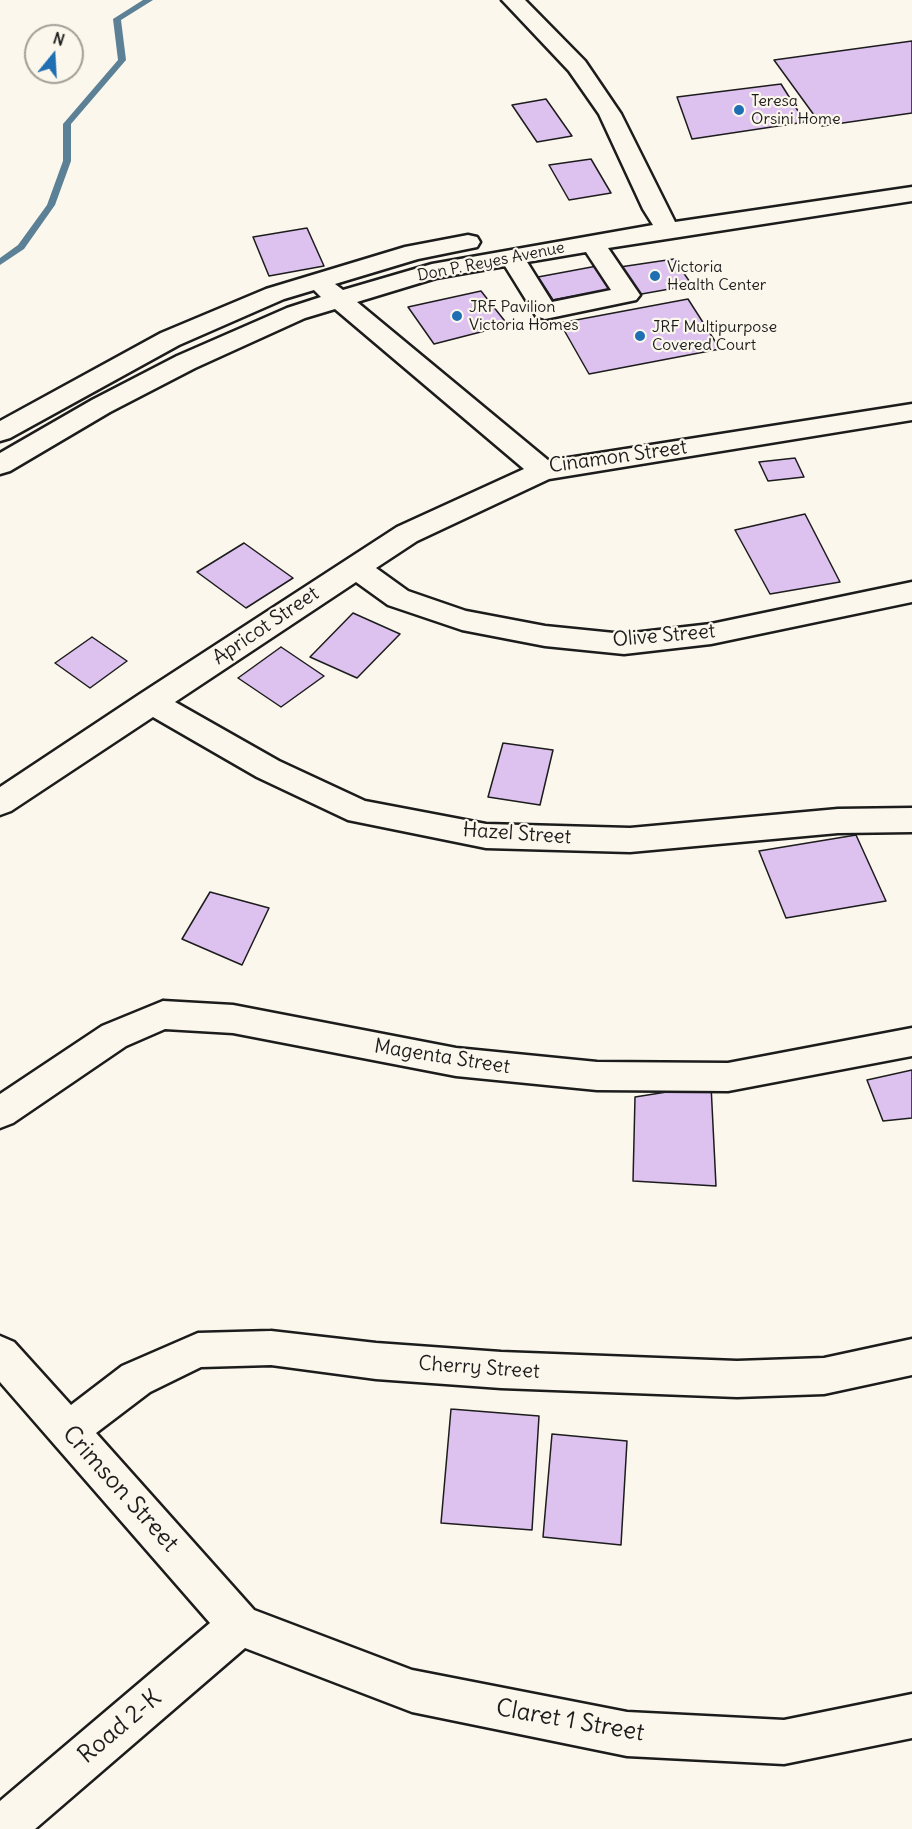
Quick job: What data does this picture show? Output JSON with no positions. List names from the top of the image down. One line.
{"streets":{"street":["Don P. Reyes Avenue","Cinamon Street","Apricot Street","Olive Street","Hazel Street","Magenta Street","Cherry Street","Crimson Street","Claret 1 Street","Road 2-K"]},"crossings":[["Don P. Reyes Avenue","Cinamon Street"],["Cinamon Street","Apricot Street"],["Apricot Street","Olive Street"],["Apricot Street","Hazel Street"],["Cherry Street","Crimson Street"],["Crimson Street","Claret 1 Street"],["Crimson Street","Road 2-K"],["Claret 1 Street","Road 2-K"]],"places":["Teresa Orsini Home","Victoria Health Center","JRF Pavilion Victoria Homes","JRF Multipurpose Covered Court"],"north":"top"}
